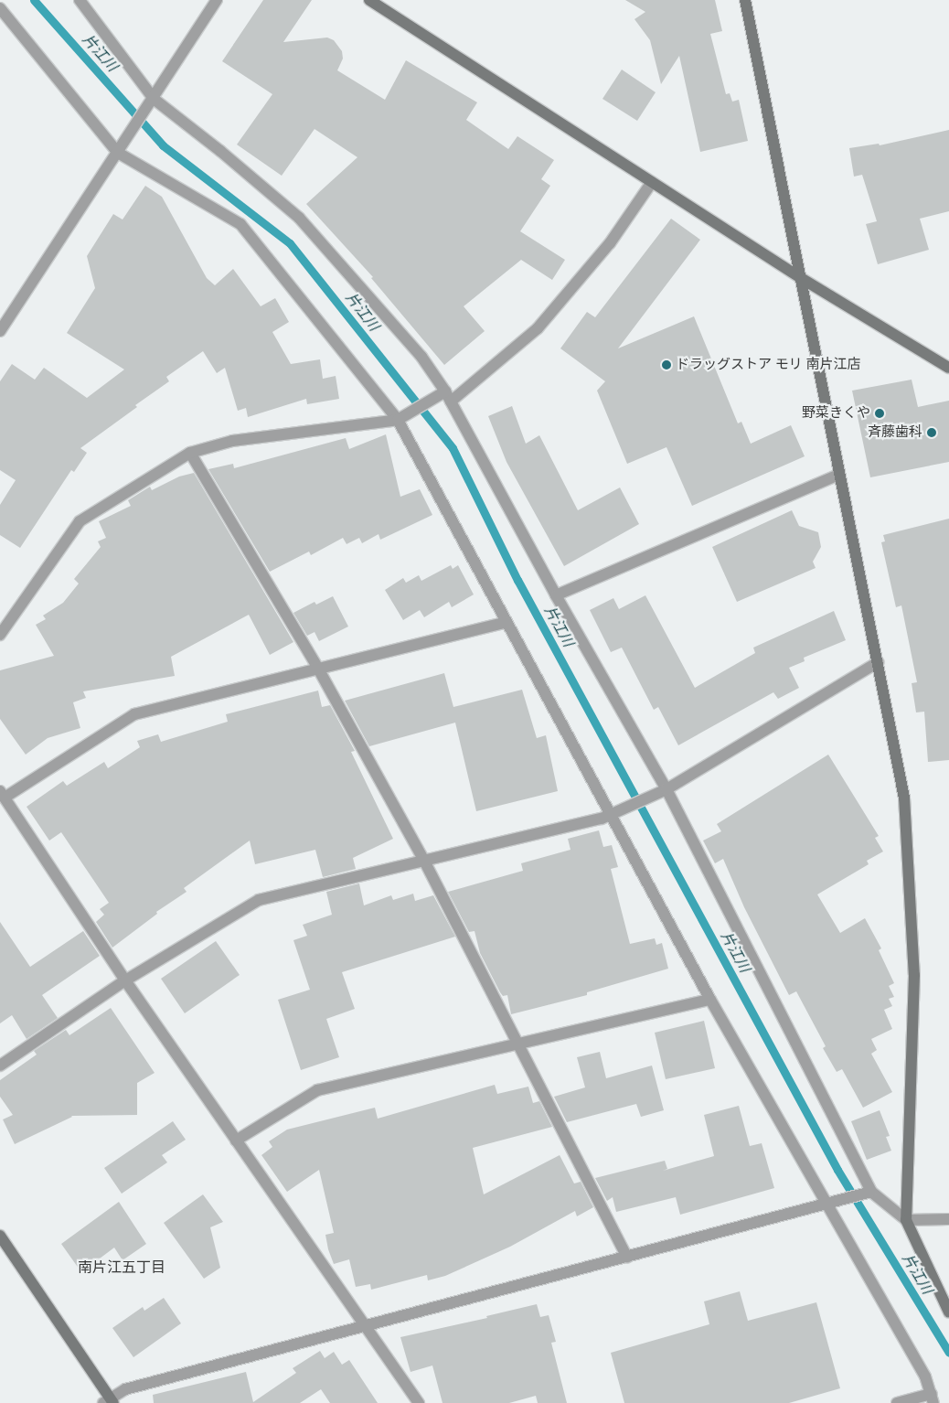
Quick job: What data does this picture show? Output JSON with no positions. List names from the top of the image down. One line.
{"districts":["南片江五丁目"],"water":["片江川"],"places":["ドラッグストア モリ 南片江店","野菜きくや","斉藤歯科"]}
